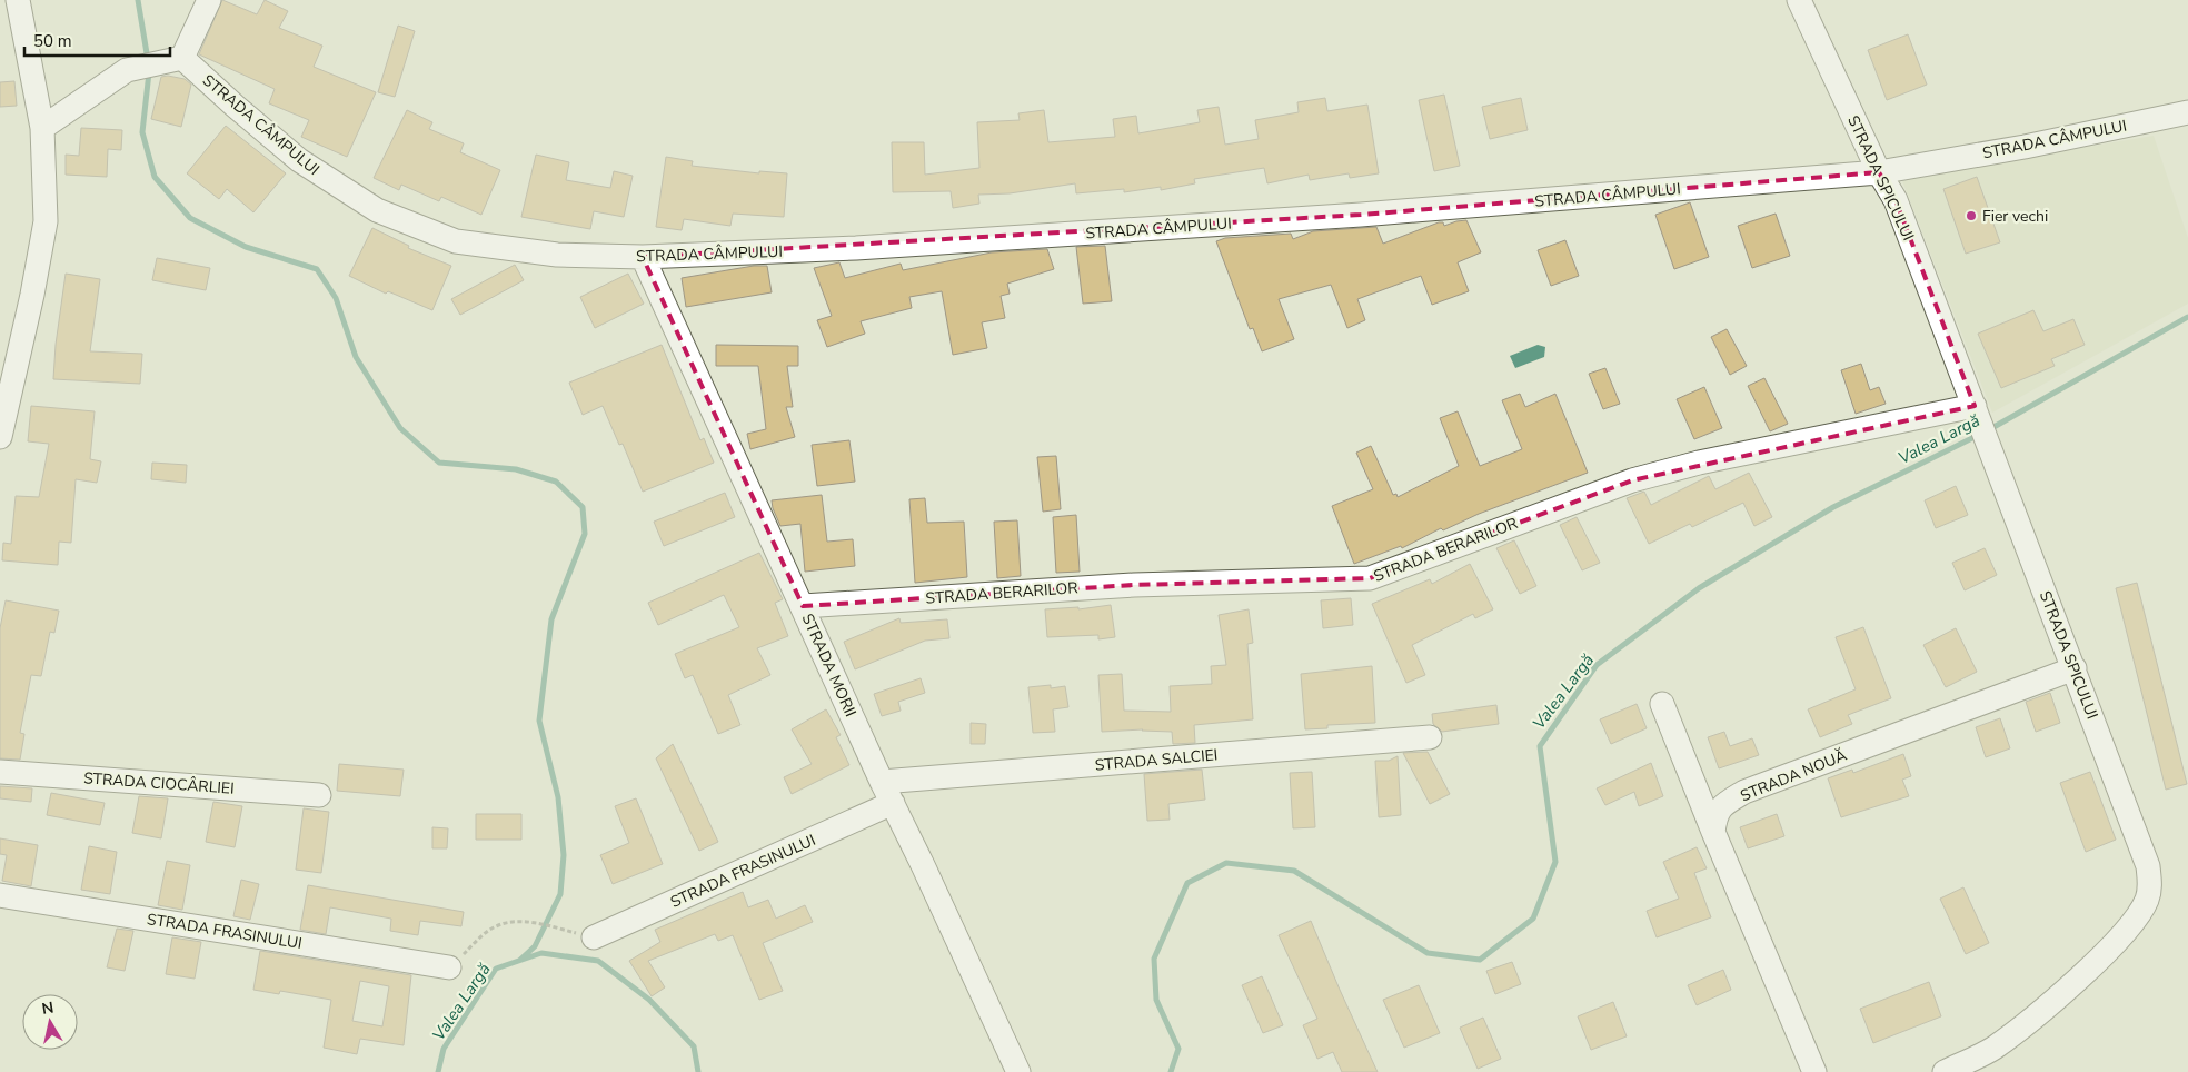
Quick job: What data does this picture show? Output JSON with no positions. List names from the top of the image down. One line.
{"streets":{"street":["STRADA CÂMPULUI","STRADA SPICULUI","STRADA BERARILOR","STRADA MORII","STRADA SALCIEI","STRADA NOUĂ","STRADA CIOCÂRLIEI","STRADA FRASINULUI"]},"crossings":[["STRADA CÂMPULUI","STRADA SPICULUI"],["STRADA CÂMPULUI","STRADA MORII"],["STRADA SPICULUI","STRADA BERARILOR"],["STRADA SPICULUI","STRADA NOUĂ"],["STRADA BERARILOR","STRADA MORII"],["STRADA MORII","STRADA SALCIEI"],["STRADA MORII","STRADA FRASINULUI"]],"water":["Valea Largă"],"places":["Fier vechi"],"scale_bar":"50 m","north":"top"}
